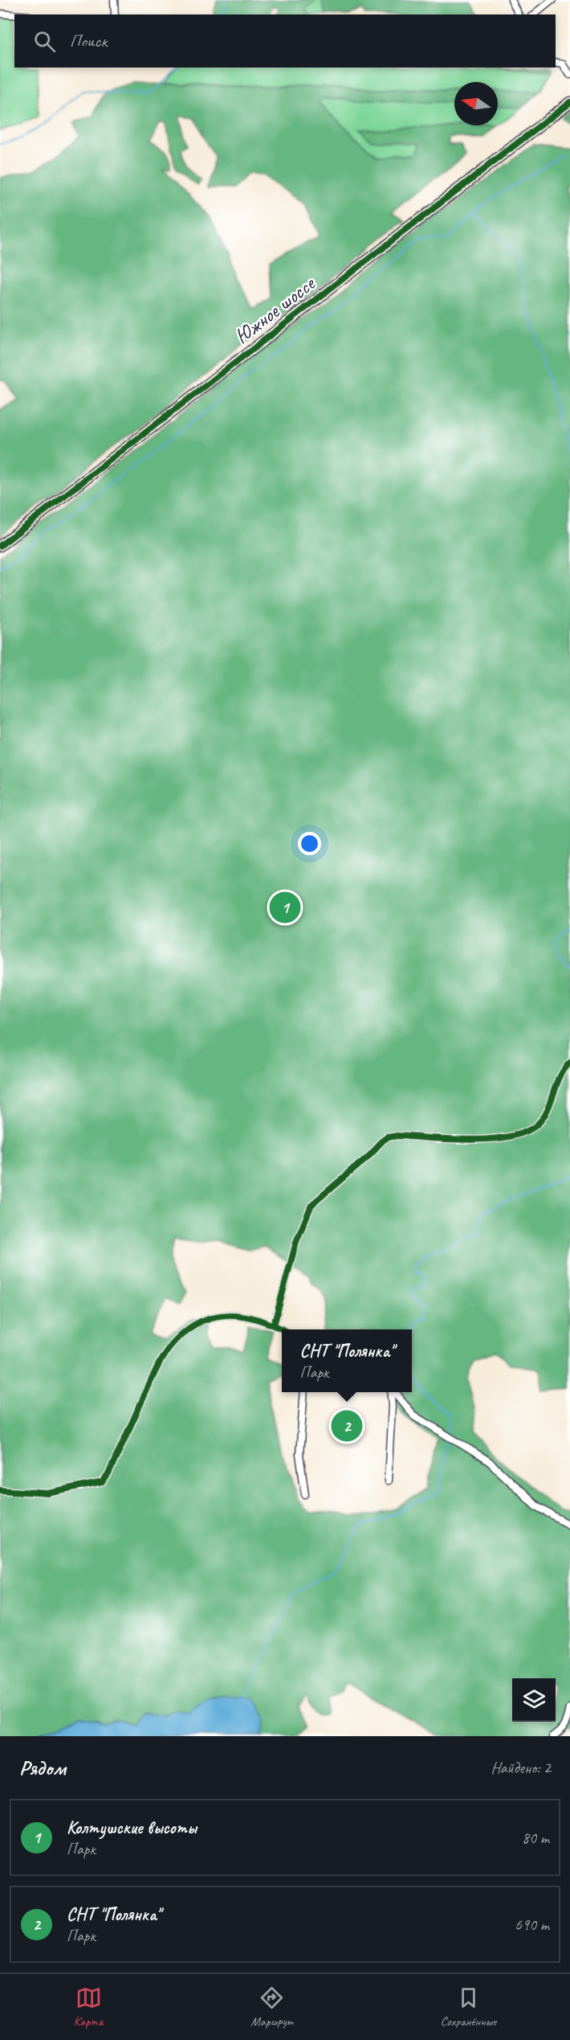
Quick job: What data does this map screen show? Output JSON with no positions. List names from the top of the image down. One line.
{"streets":{"street":["Южное шоссе"]},"north":"left","page":{"search":"Поиск","pins":["1","2"],"popup":["СНТ \"Полянка\"","Парк"],"heading":["Рядом","Найдено: 2"],"list":[{"mark":"1","name":"Колтушские высоты","note":"Парк","value":"80 m"},{"mark":"2","name":"СНТ \"Полянка\"","note":"Парк","value":"690 m"}],"nav":["Карта","Маршрут","Сохранённые"]}}
